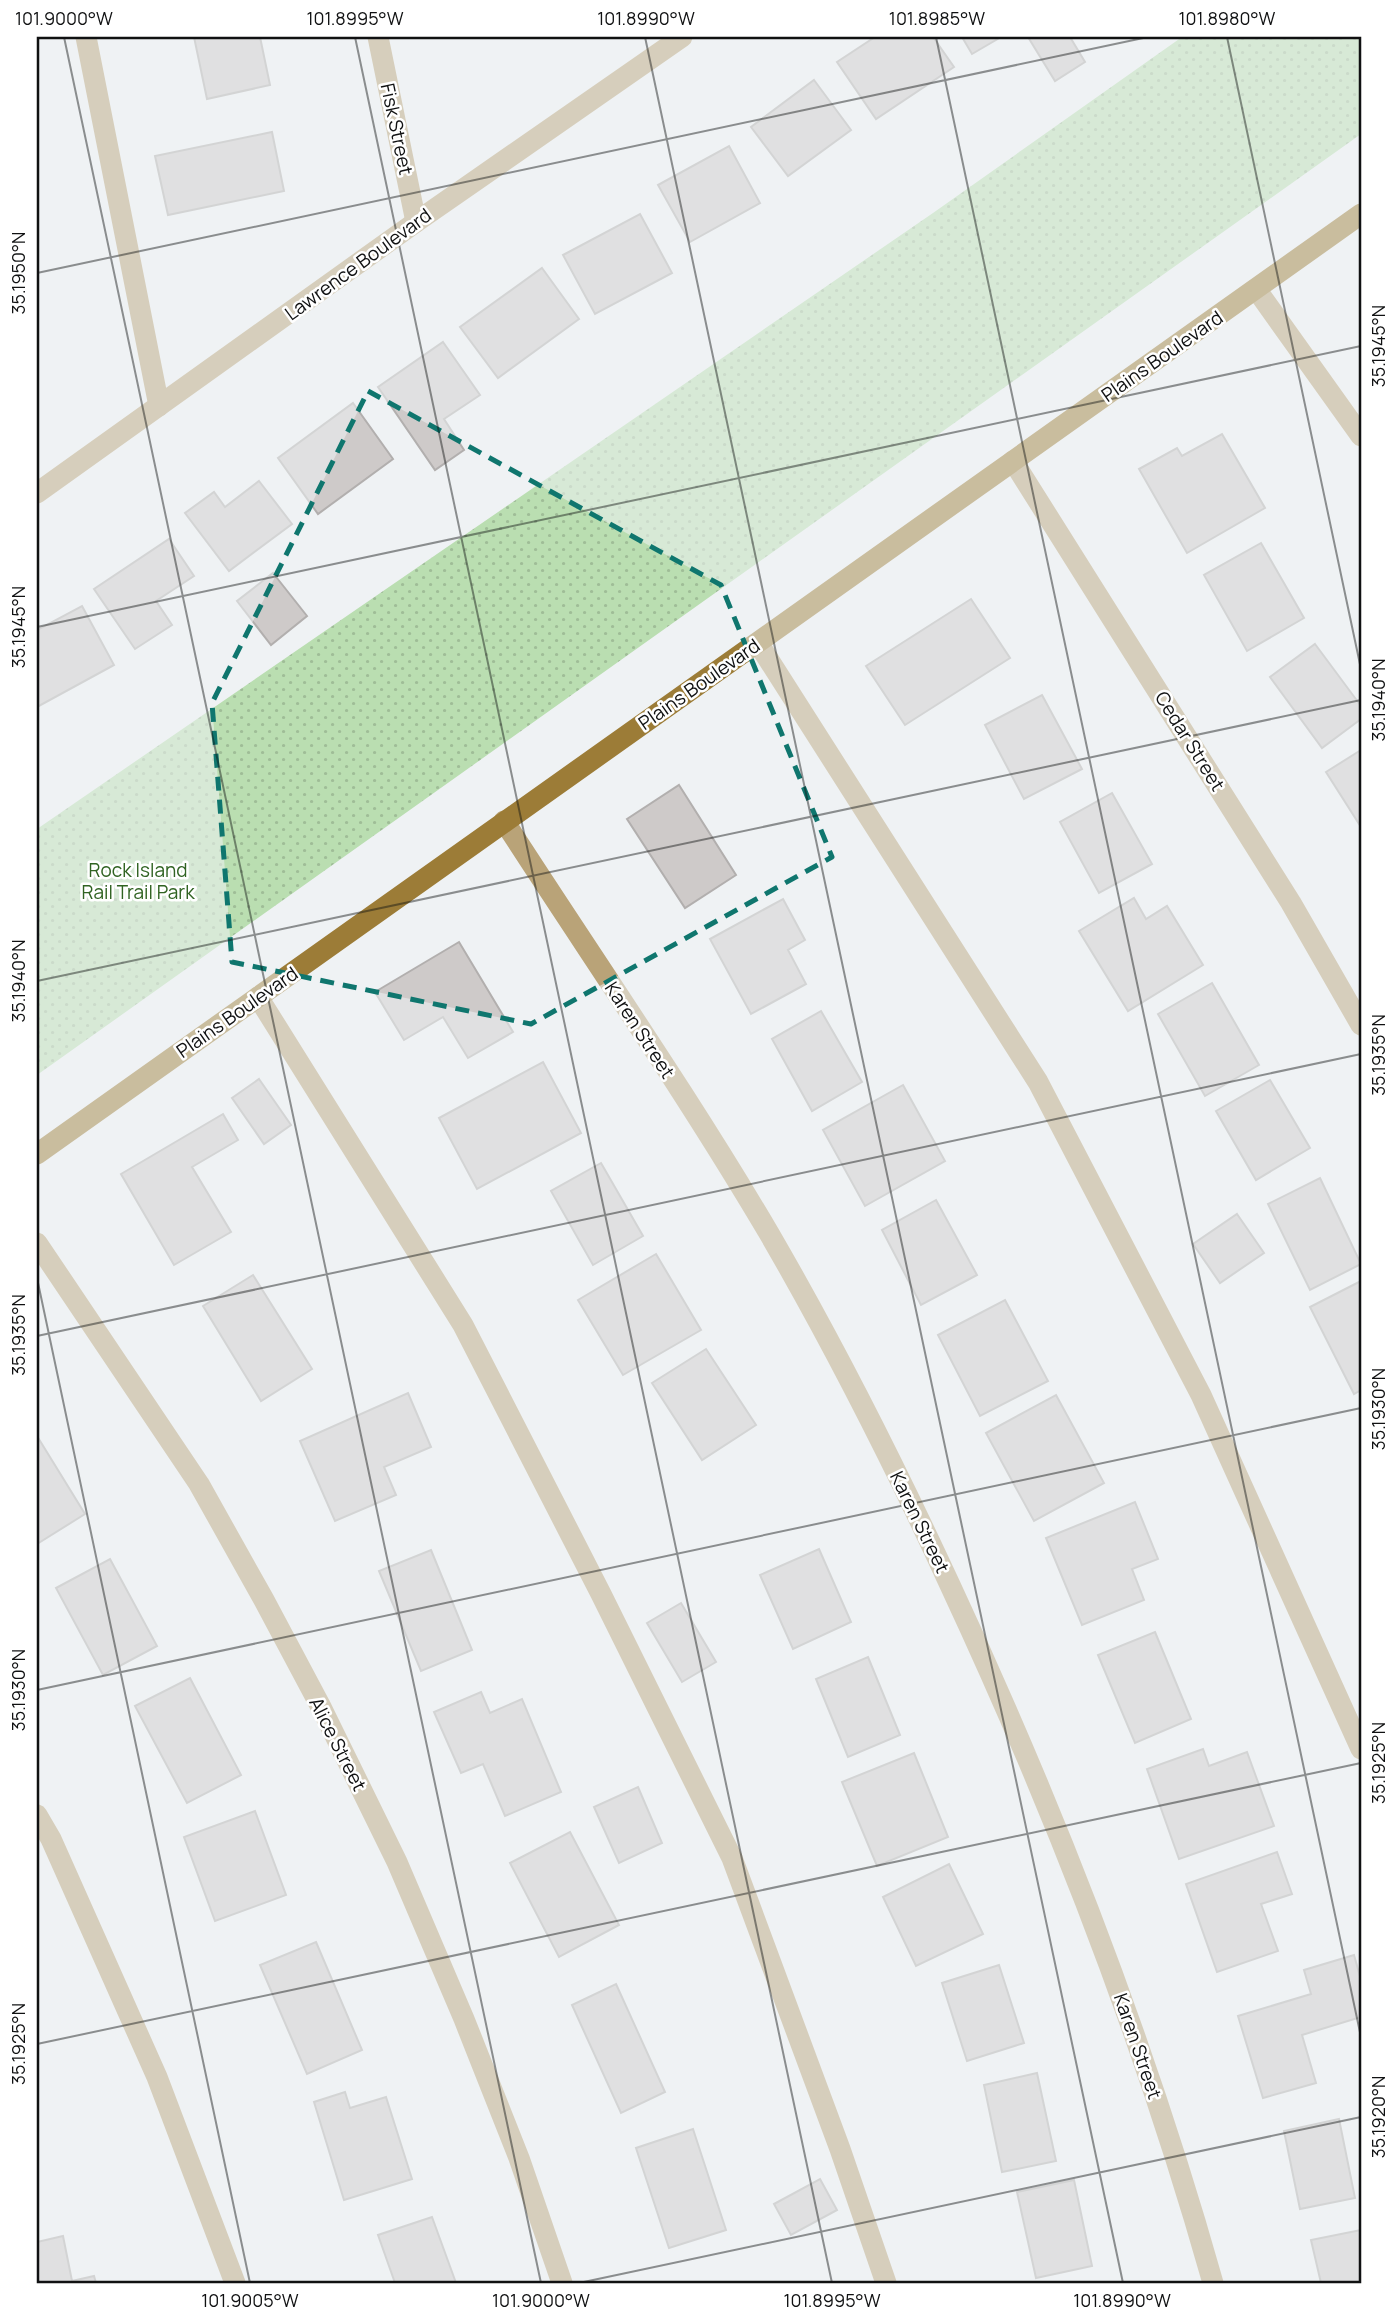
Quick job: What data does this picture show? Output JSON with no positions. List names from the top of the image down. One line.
{"streets":{"main road":["Plains Boulevard"],"street":["Fisk Street","Lawrence Boulevard","Cedar Street","Karen Street","Alice Street"]},"crossings":[["Fisk Street","Lawrence Boulevard"],["Plains Boulevard","Cedar Street"],["Plains Boulevard","Karen Street"]],"parks":["Rock Island Rail Trail Park"],"coordinates":["101.9000°W","101.8995°W","101.8990°W","101.8985°W","101.8980°W","35.1950°N","35.1945°N","35.1940°N","35.1935°N","35.1930°N","35.1925°N","35.1920°N","101.9005°W"]}
